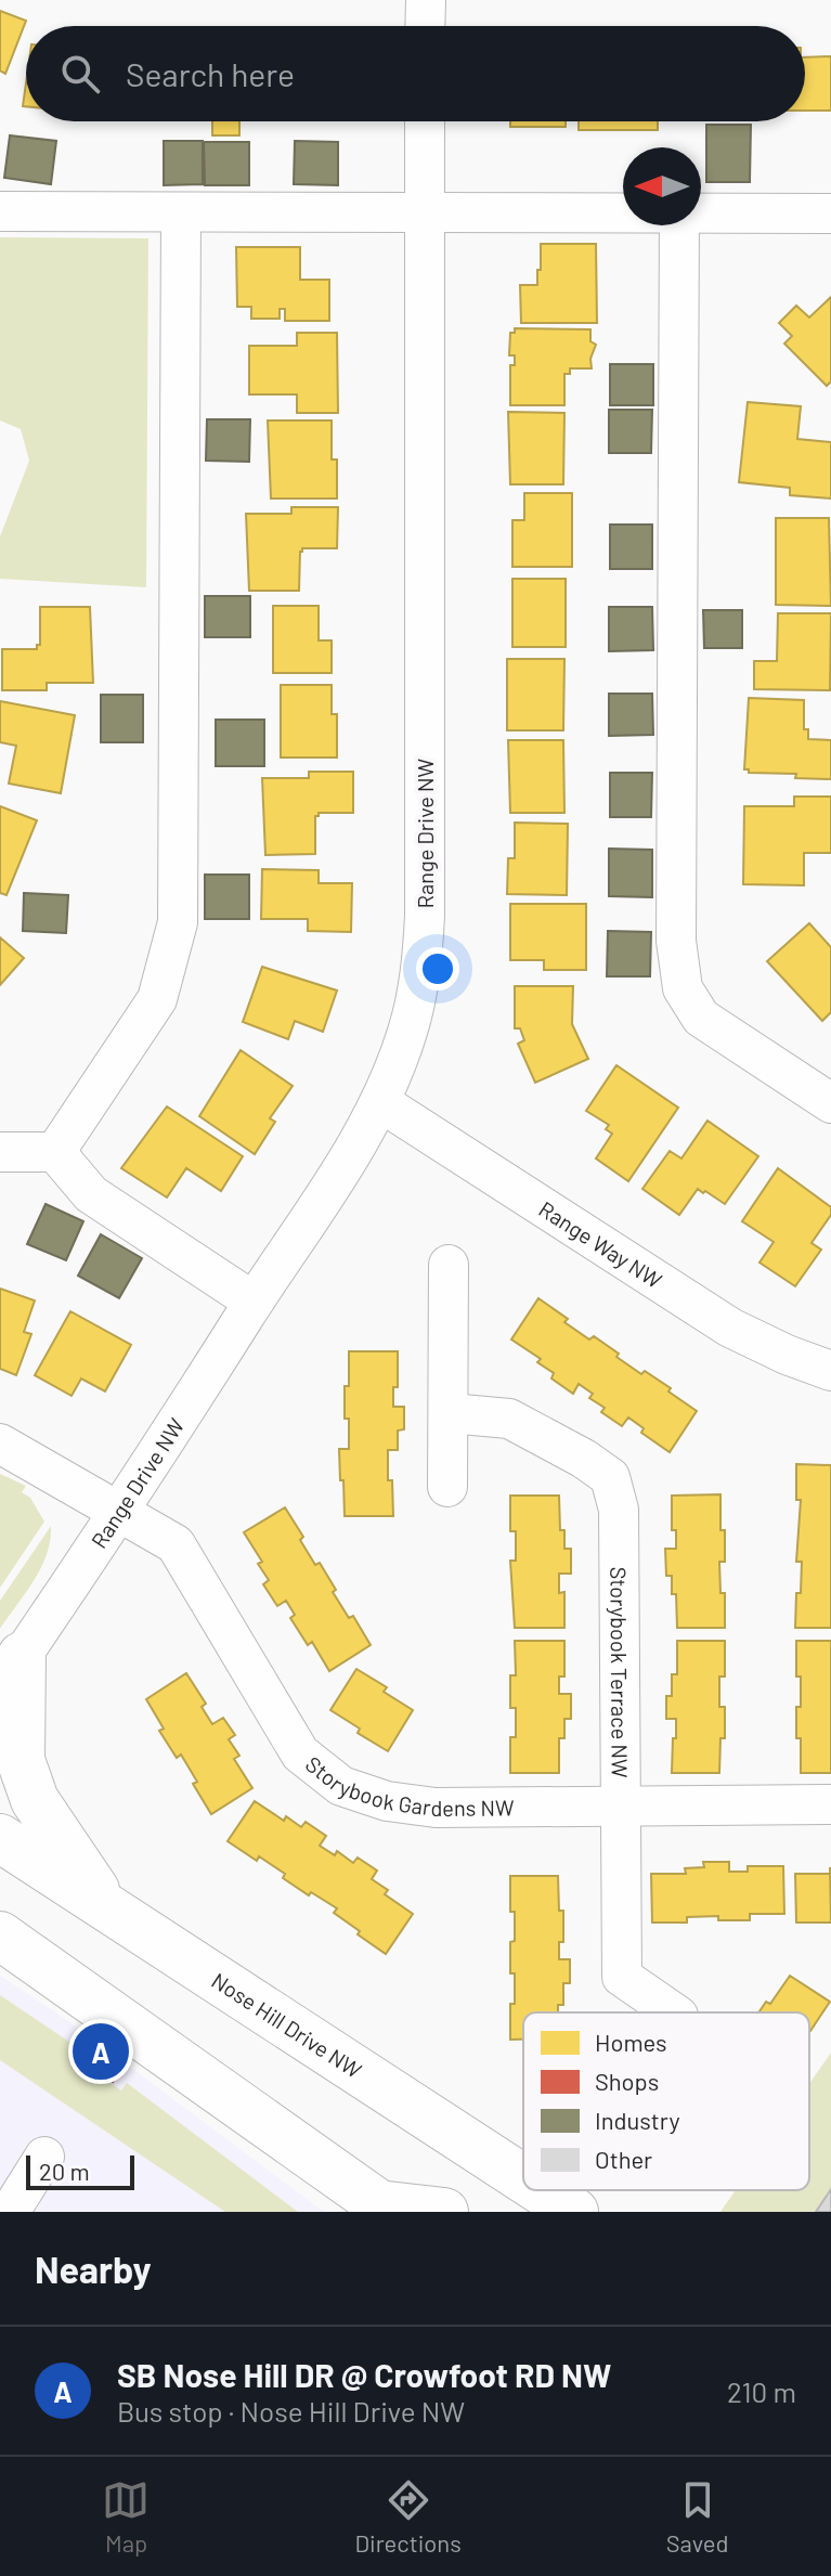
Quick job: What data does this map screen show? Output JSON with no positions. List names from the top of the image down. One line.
{"streets":{"main road":["Nose Hill Drive NW"],"street":["Range Drive NW","Range Way NW","Storybook Terrace NW","Storybook Gardens NW"]},"crossings":[["Range Drive NW","Range Way NW"],["Range Drive NW","Storybook Gardens NW"],["Storybook Terrace NW","Storybook Gardens NW"]],"legend":["Homes","Shops","Industry","Other"],"scale_bar":"20 m","north":"left","page":{"search":"Search here","pins":"A","scale":"20 m","heading":"Nearby","list":[{"mark":"A","name":"SB Nose Hill DR @ Crowfoot RD NW","note":"Bus stop · Nose Hill Drive NW","value":"210 m"}],"nav":["Map","Directions","Saved"]}}
